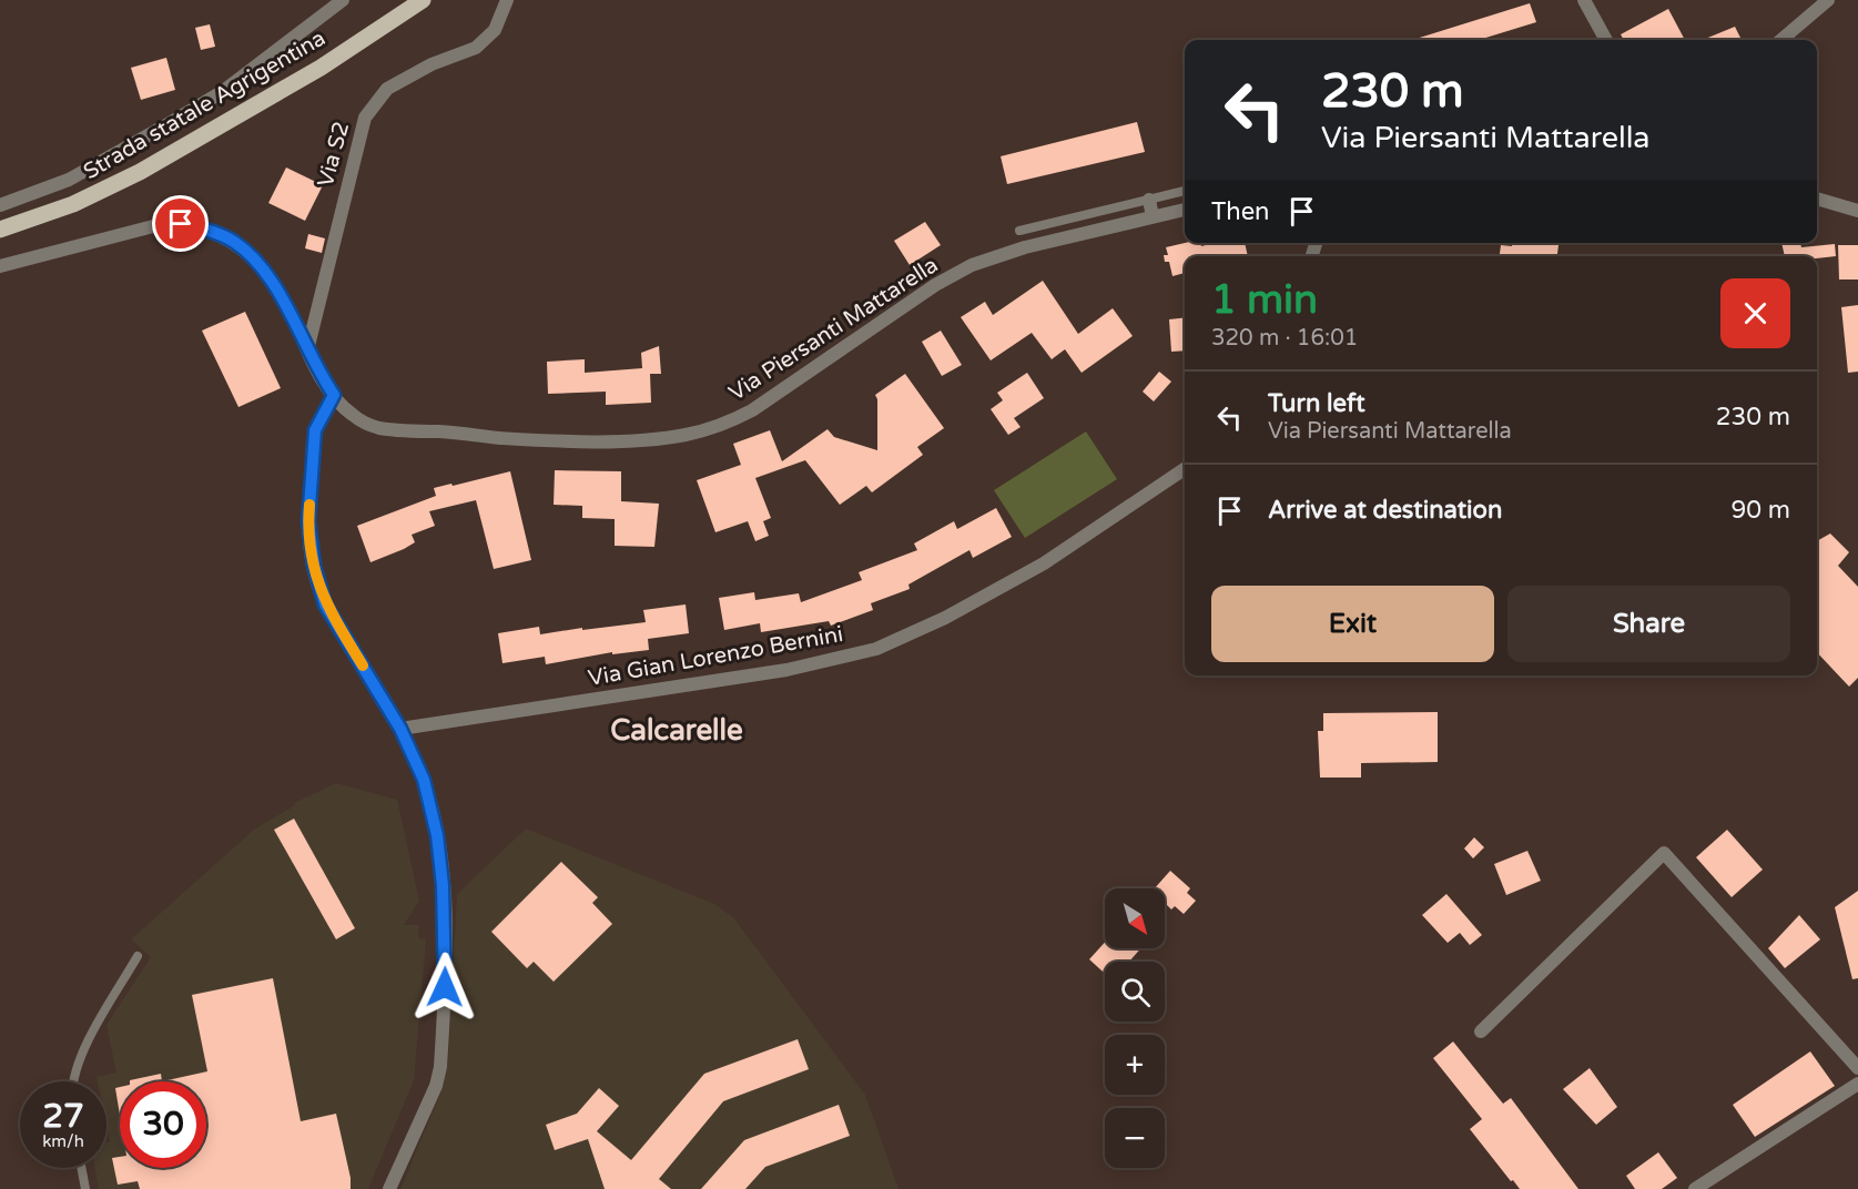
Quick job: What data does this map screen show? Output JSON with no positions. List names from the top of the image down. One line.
{"streets":{"main road":["Strada statale Agrigentina"],"street":["Via S2","Via Piersanti Mattarella","Via Gian Lorenzo Bernini"]},"crossings":[["Via S2","Via Piersanti Mattarella"]],"districts":["Calcarelle"],"north":"bottom right","page":{"turn":["230 m","Via Piersanti Mattarella"],"then":"Then","heading":["1 min","320 m · 16:01"],"list":[{"name":"Turn left","note":"Via Piersanti Mattarella","value":"230 m"},{"name":"Arrive at destination","value":"90 m"}],"buttons":["Exit","Share"],"map_buttons":["+","−"],"speed":"27 km/h","limit":"30"}}
